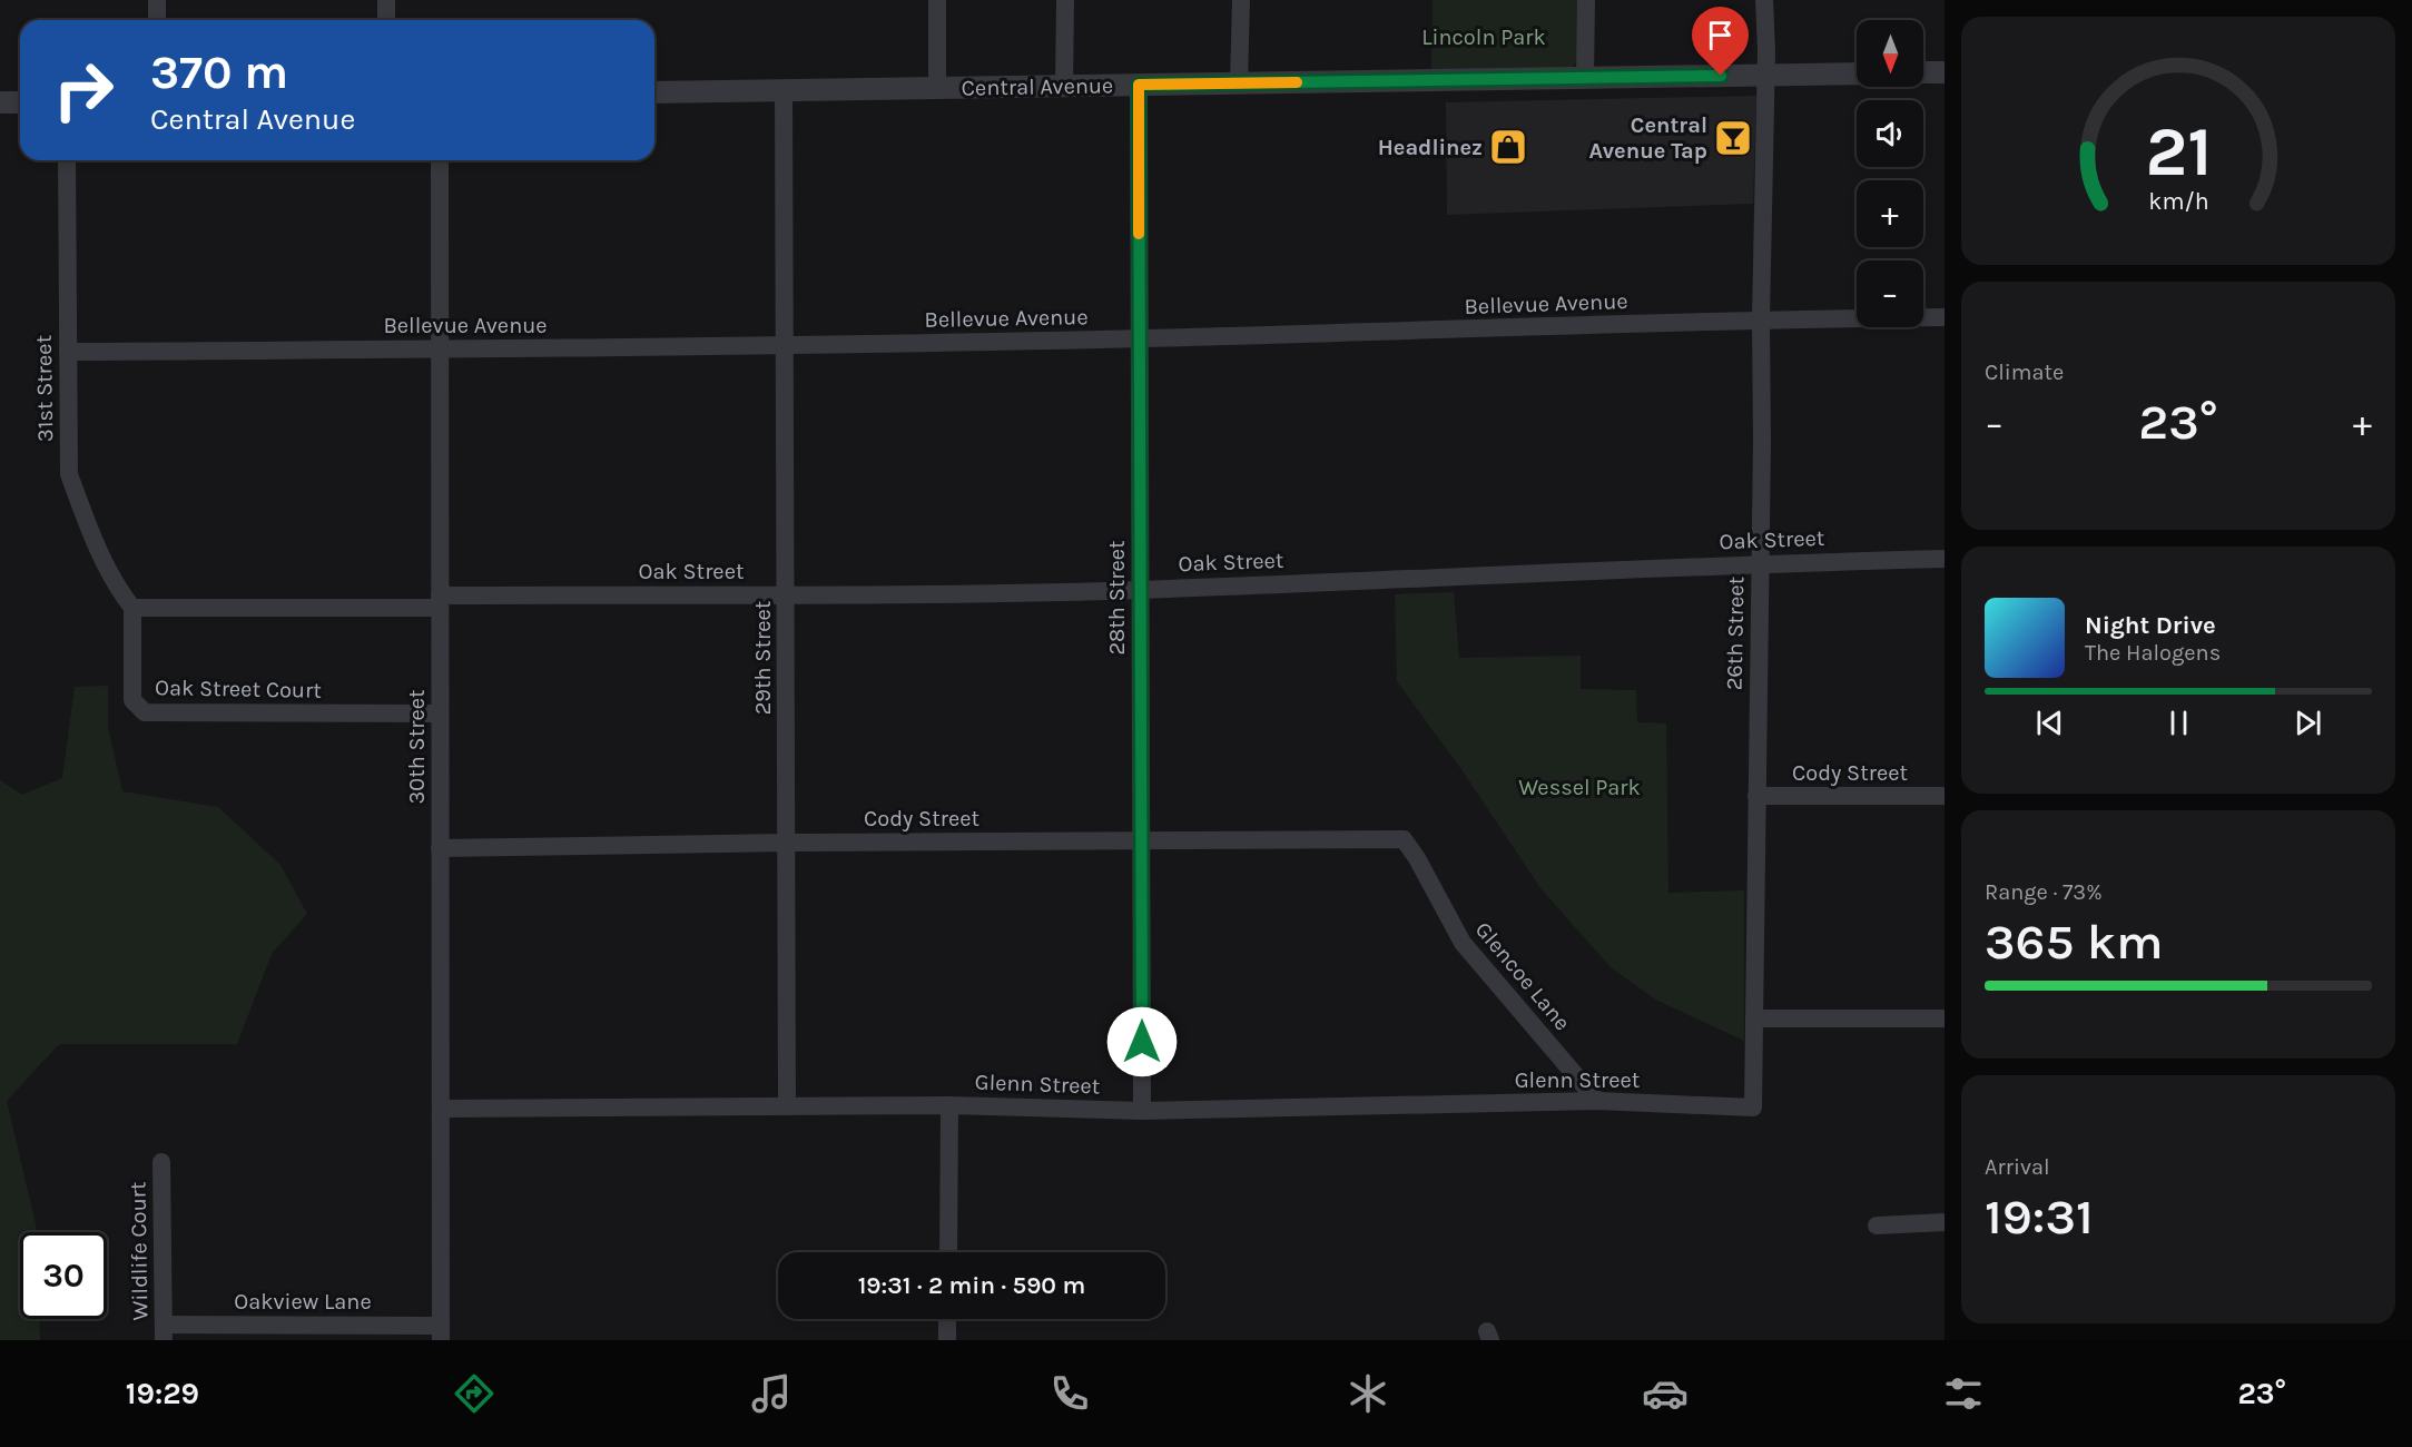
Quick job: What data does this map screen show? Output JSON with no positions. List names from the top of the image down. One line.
{"streets":{"street":["Central Avenue","Bellevue Avenue","31st Street","Oak Street","28th Street","26th Street","29th Street","Oak Street Court","30th Street","Cody Street","Glencoe Lane","Glenn Street","Wildlife Court","Oakview Lane"]},"crossings":[["Central Avenue","28th Street"],["Central Avenue","26th Street"],["Central Avenue","29th Street"],["Bellevue Avenue","31st Street"],["Bellevue Avenue","28th Street"],["Bellevue Avenue","26th Street"],["Bellevue Avenue","29th Street"],["Bellevue Avenue","30th Street"],["31st Street","Oak Street"],["31st Street","Oak Street Court"],["Oak Street","28th Street"],["Oak Street","26th Street"],["Oak Street","29th Street"],["Oak Street","Oak Street Court"],["Oak Street","30th Street"],["28th Street","Cody Street"],["28th Street","Glenn Street"],["26th Street","Cody Street"],["26th Street","Glenn Street"],["29th Street","Cody Street"],["29th Street","Glenn Street"],["Oak Street Court","30th Street"],["30th Street","Cody Street"],["30th Street","Glenn Street"],["30th Street","Oakview Lane"],["Cody Street","Glencoe Lane"],["Glencoe Lane","Glenn Street"],["Wildlife Court","Oakview Lane"]],"parks":["Lincoln Park","Wessel Park"],"places":{"bar":["Central Avenue Tap"],"shop":["Headlinez"]},"north":"bottom","page":{"map_buttons":["+","−"],"turn":["370 m","Central Avenue"],"tile":["Climate",["Range · 73%","365 km"],["Arrival","19:31"]],"heat":["−","23°","+"],"song":["Night Drive","The Halogens"],"limit":"30","trip":"19:31 · 2 min · 590 m","tabs":["19:29","23°"],"gauge":["21","km/h"]}}
